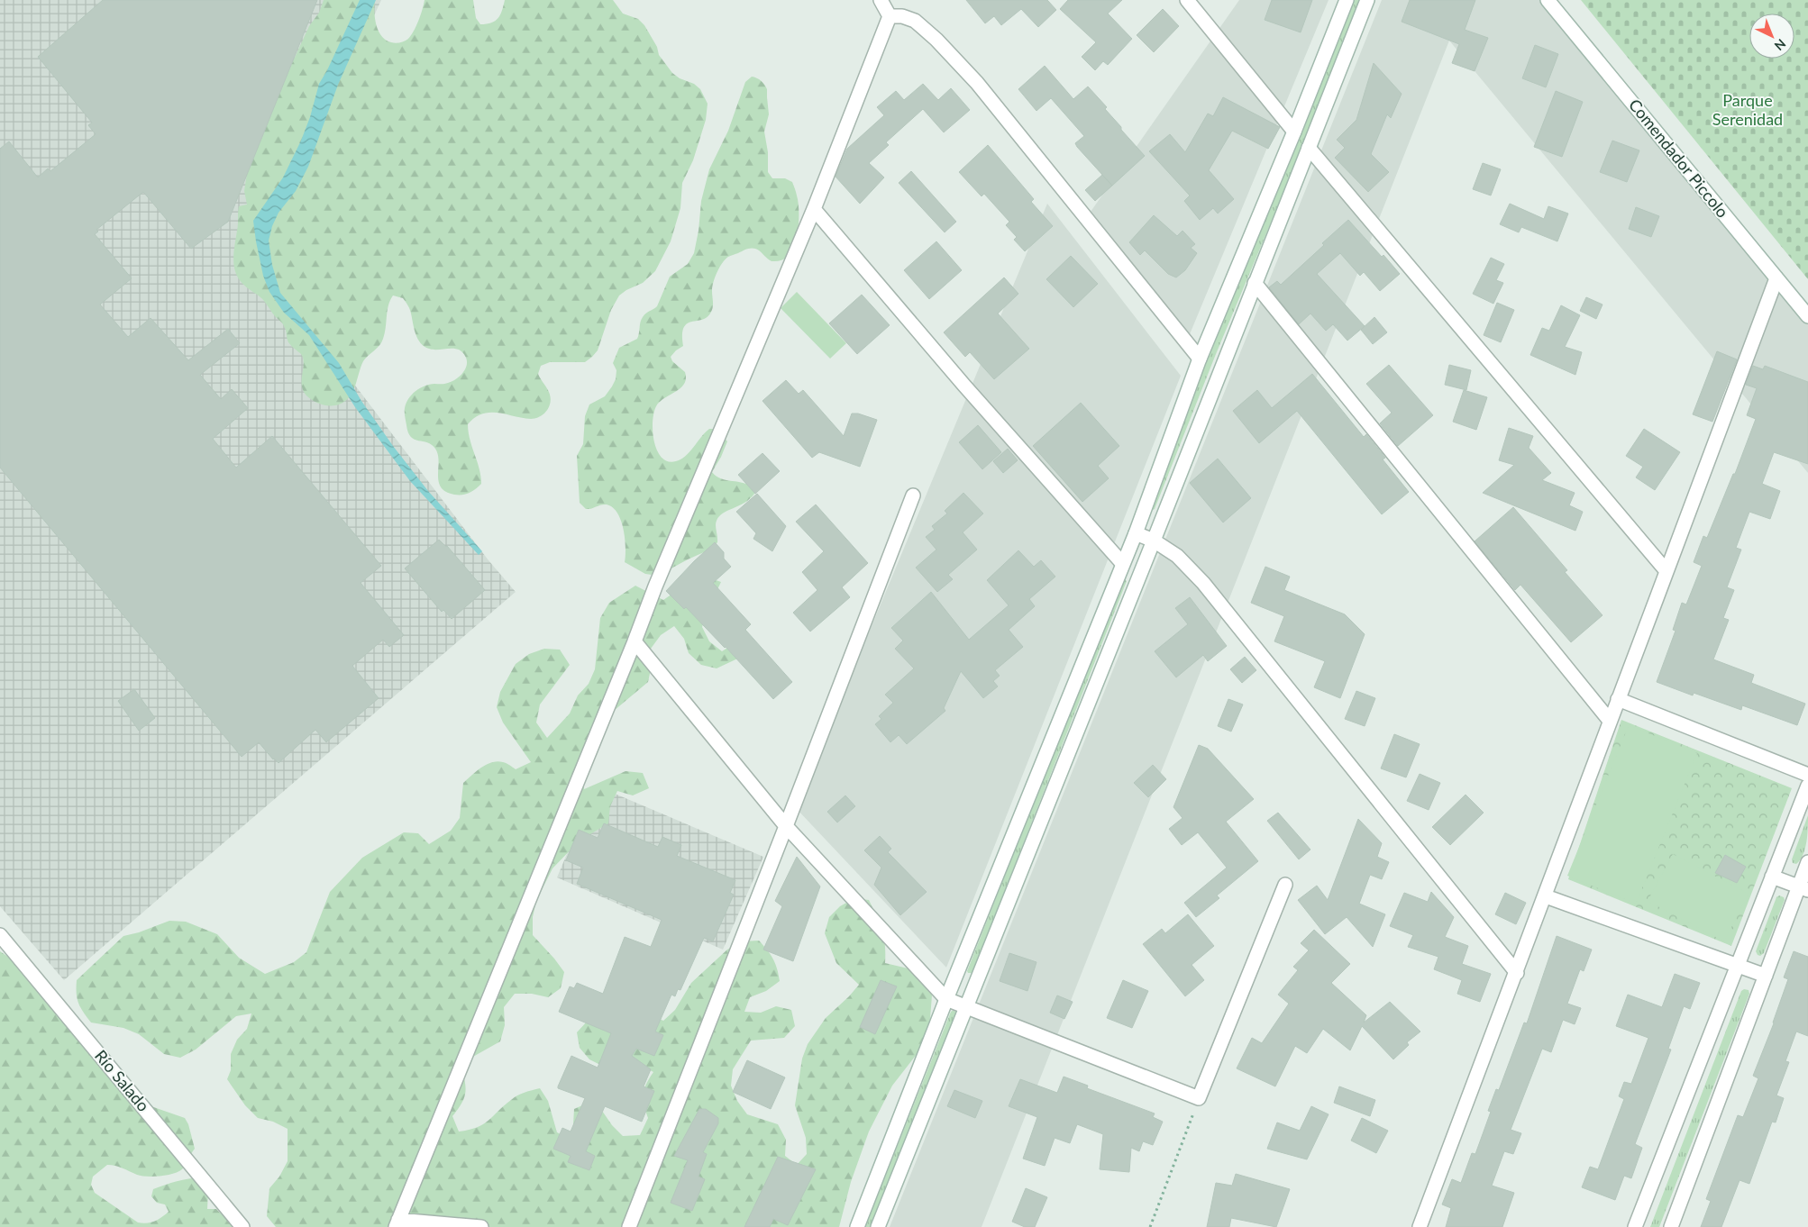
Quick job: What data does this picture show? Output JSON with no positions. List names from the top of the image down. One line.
{"streets":{"street":["Comendador Piccolo","Río Salado"]},"parks":["Parque Serenidad"],"north":"bottom right"}
